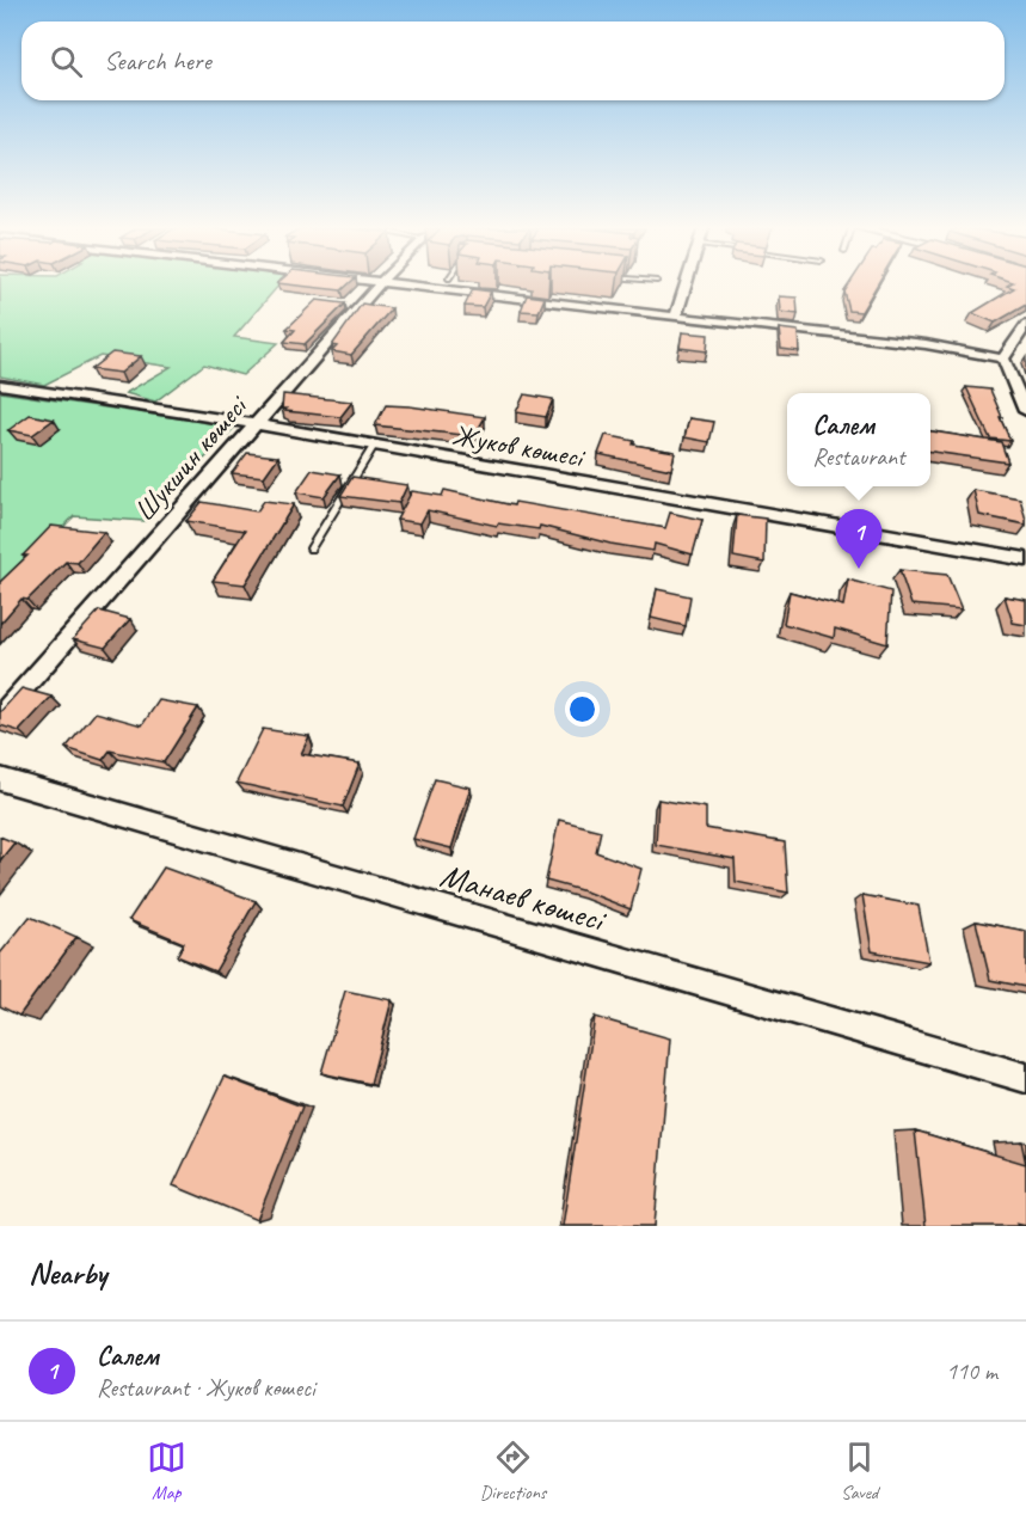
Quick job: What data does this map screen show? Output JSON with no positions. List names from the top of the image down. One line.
{"streets":{"street":["Жуков көшесі","Шукшин көшесі","Манаев көшесі"]},"crossings":[["Жуков көшесі","Шукшин көшесі"]],"page":{"search":"Search here","popup":["Салем","Restaurant"],"pins":"1","heading":"Nearby","list":[{"mark":"1","name":"Салем","note":"Restaurant · Жуков көшесі","value":"110 m"}],"nav":["Map","Directions","Saved"]}}
